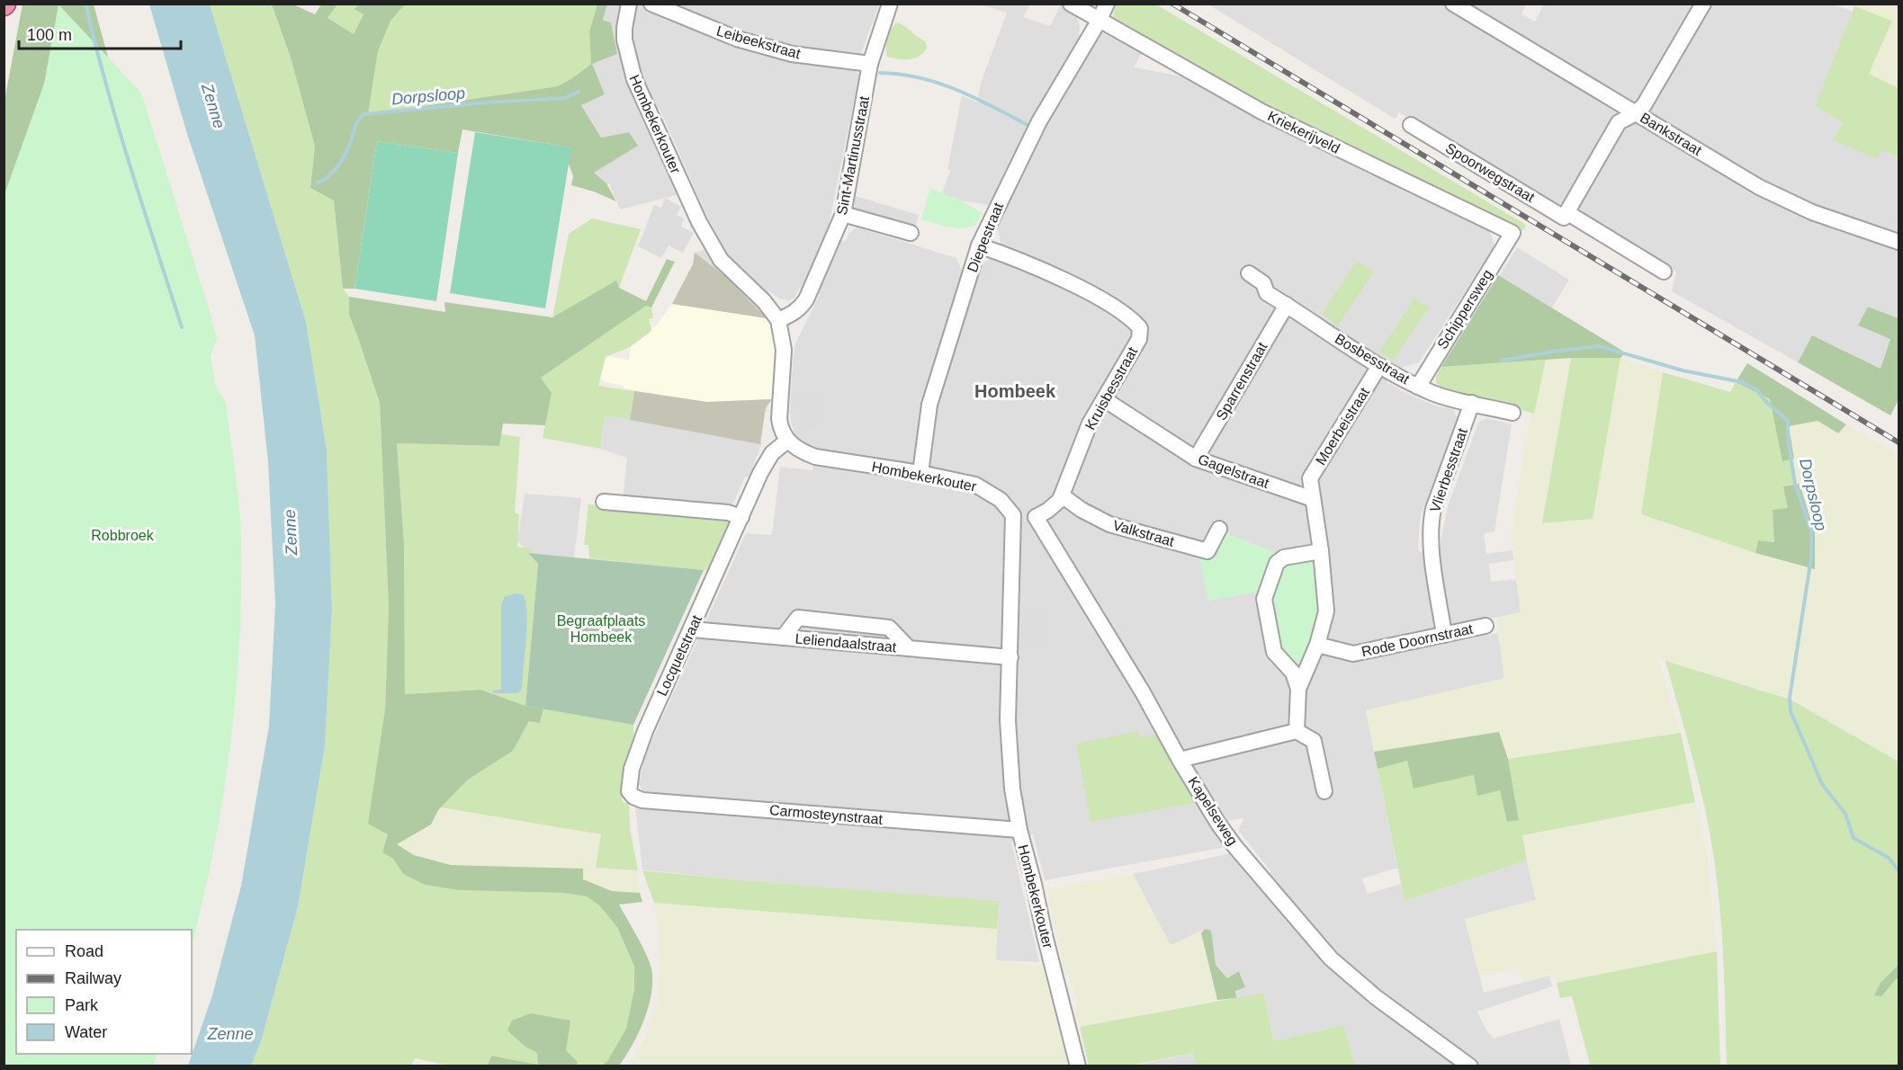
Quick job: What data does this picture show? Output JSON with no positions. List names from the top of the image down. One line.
{"streets":{"street":["Leibeekstraat","Hombekerkouter","Kriekerijveld","Bankstraat","Sint-Martinusstraat","Spoorwegstraat","Diepestraat","Schippersweg","Bosbesstraat","Sparrenstraat","Kruisbesstraat","Moerbeistraat","Vlierbesstraat","Gagelstraat","Valkstraat","Rode Doornstraat","Leliendaalstraat","Locquetstraat","Kapelseweg","Carmosteynstraat"]},"crossings":[["Leibeekstraat","Sint-Martinusstraat"],["Hombekerkouter","Sint-Martinusstraat"],["Hombekerkouter","Diepestraat"],["Hombekerkouter","Leliendaalstraat"],["Hombekerkouter","Locquetstraat"],["Hombekerkouter","Carmosteynstraat"],["Kriekerijveld","Diepestraat"],["Kriekerijveld","Schippersweg"],["Diepestraat","Kruisbesstraat"],["Schippersweg","Bosbesstraat"],["Bosbesstraat","Sparrenstraat"],["Bosbesstraat","Moerbeistraat"],["Bosbesstraat","Vlierbesstraat"],["Sparrenstraat","Gagelstraat"],["Kruisbesstraat","Gagelstraat"],["Kruisbesstraat","Valkstraat"],["Kruisbesstraat","Kapelseweg"],["Moerbeistraat","Gagelstraat"],["Moerbeistraat","Rode Doornstraat"],["Vlierbesstraat","Rode Doornstraat"],["Leliendaalstraat","Locquetstraat"],["Locquetstraat","Carmosteynstraat"]],"districts":["Hombeek"],"water":["Dorpsloop","Zenne"],"parks":["Robbroek","Begraafplaats Hombeek"],"legend":["Road","Railway","Park","Water"],"scale_bar":"100 m"}
